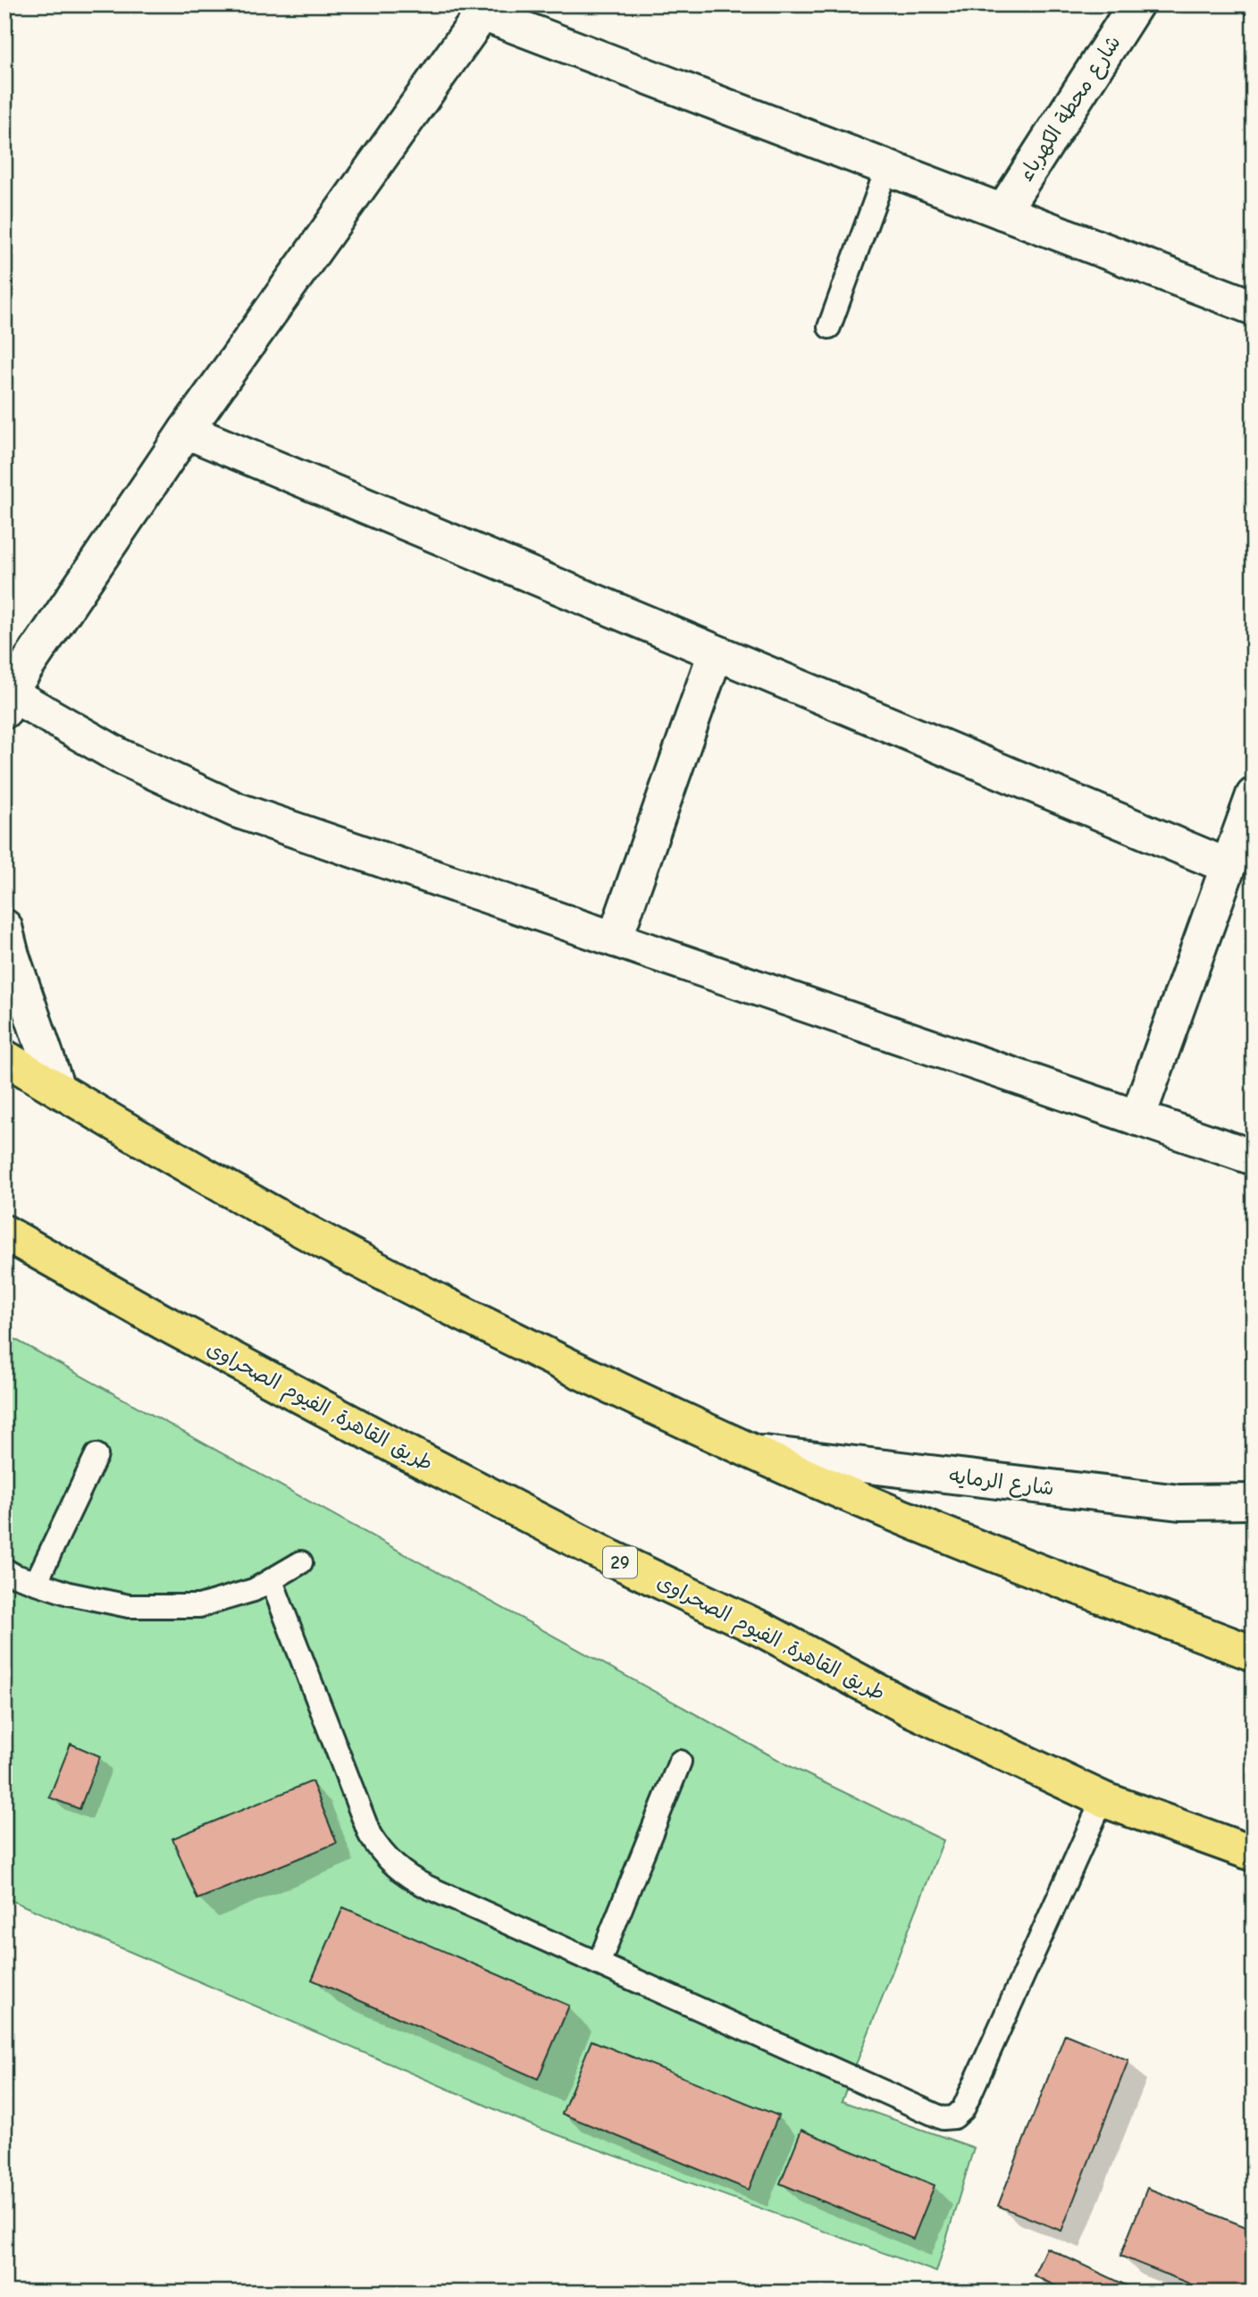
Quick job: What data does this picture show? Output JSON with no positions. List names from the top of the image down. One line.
{"streets":{"highway":["طريق القاهرة, الفيوم الصحراوى","29"],"street":["شارع محطة الكهرباء","شارع الرمايه"]}}
